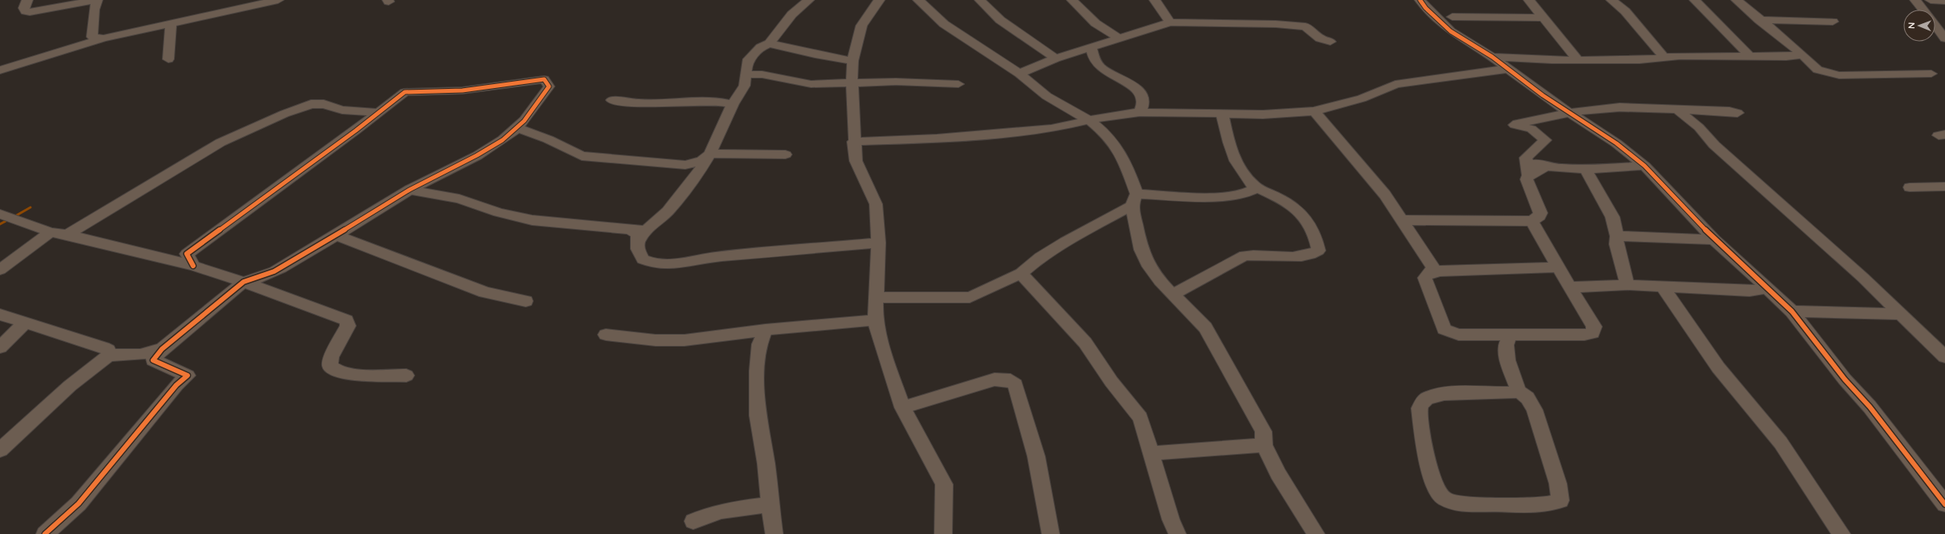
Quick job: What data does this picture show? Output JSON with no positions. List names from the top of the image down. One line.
{"north":"left"}
